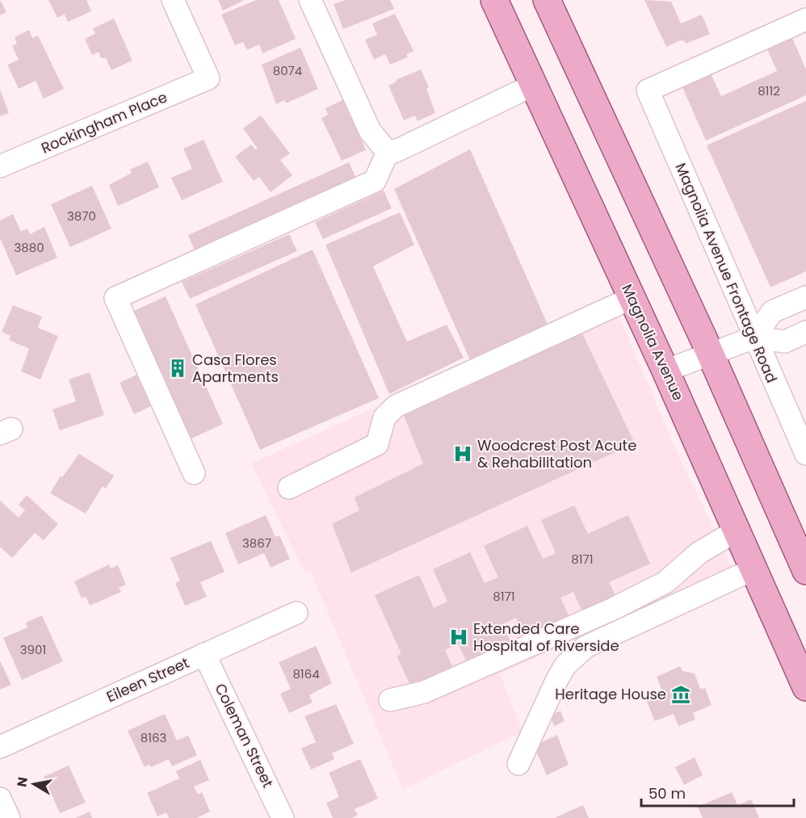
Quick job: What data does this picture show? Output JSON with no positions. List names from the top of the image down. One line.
{"streets":{"main road":["Magnolia Avenue"],"street":["Rockingham Place","Magnolia Avenue Frontage Road","Eileen Street","Coleman Street"]},"crossings":[["Eileen Street","Coleman Street"]],"places":{"building":["Casa Flores Apartments"],"hospital":["Woodcrest Post Acute & Rehabilitation","Extended Care Hospital of Riverside"],"museum":["Heritage House"]},"house_numbers":["8074","8112","3870","3880","3867","8171","8171","3901","8164","8163"],"scale_bar":"50 m","north":"left"}
